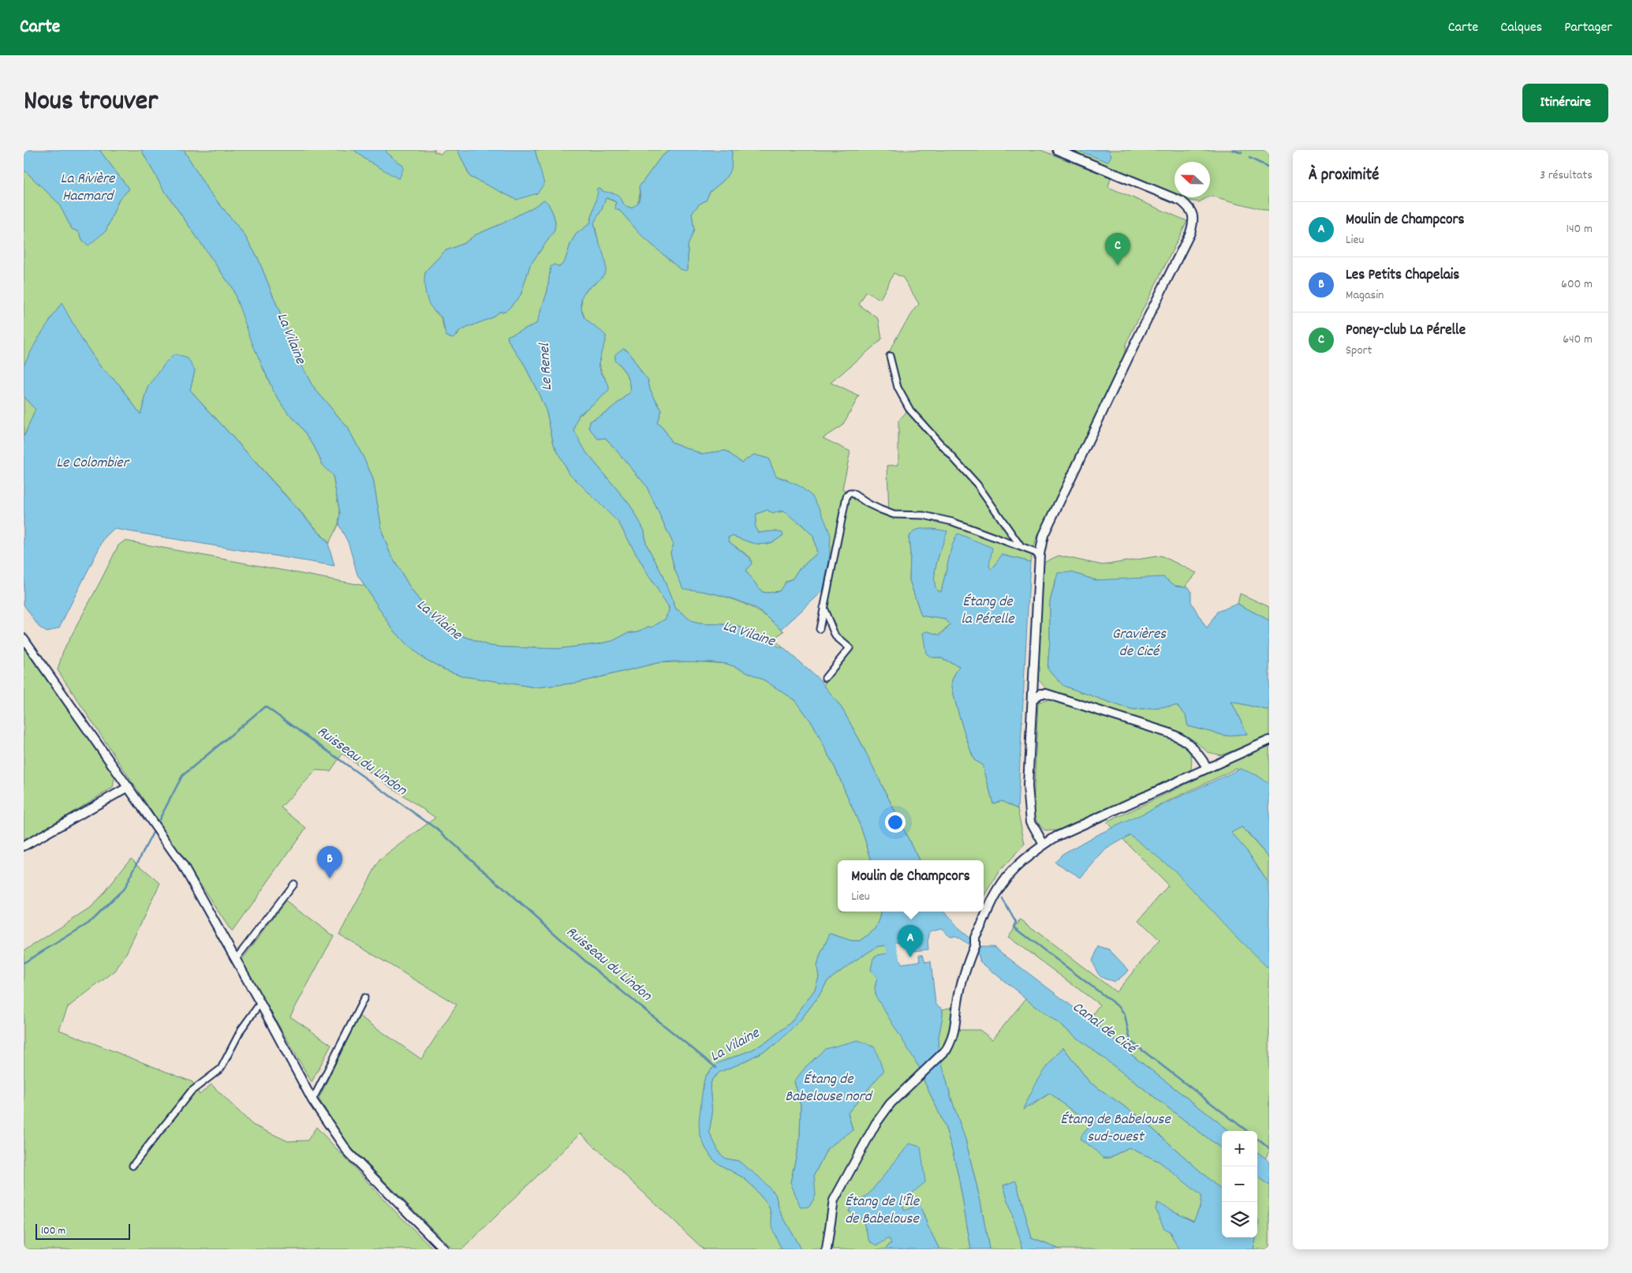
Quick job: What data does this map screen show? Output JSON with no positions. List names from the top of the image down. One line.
{"water":["La Rivière Hacmard","La Vilaine","Le Renel","Le Colombier","Étang de la Pérelle","Gravières de Cicé","Ruisseau du Lindon","Canal de Cicé","Étang de Babelouse nord","Étang de Babelouse sud-ouest","Étang de l'Île de Babelouse"],"scale_bar":"100 m","north":"left","page":{"header":"Carte","nav":["Carte","Calques","Partager"],"title":"Nous trouver","buttons":"Itinéraire","heading":["À proximité","3 résultats"],"list":[{"mark":"A","name":"Moulin de Champcors","note":"Lieu","value":"140 m"},{"mark":"B","name":"Les Petits Chapelais","note":"Magasin","value":"600 m"},{"mark":"C","name":"Poney-club La Pérelle","note":"Sport","value":"640 m"}],"pins":["C","B","A"],"popup":["Moulin de Champcors","Lieu"],"map_buttons":["+","−"],"scale":"100 m"}}
